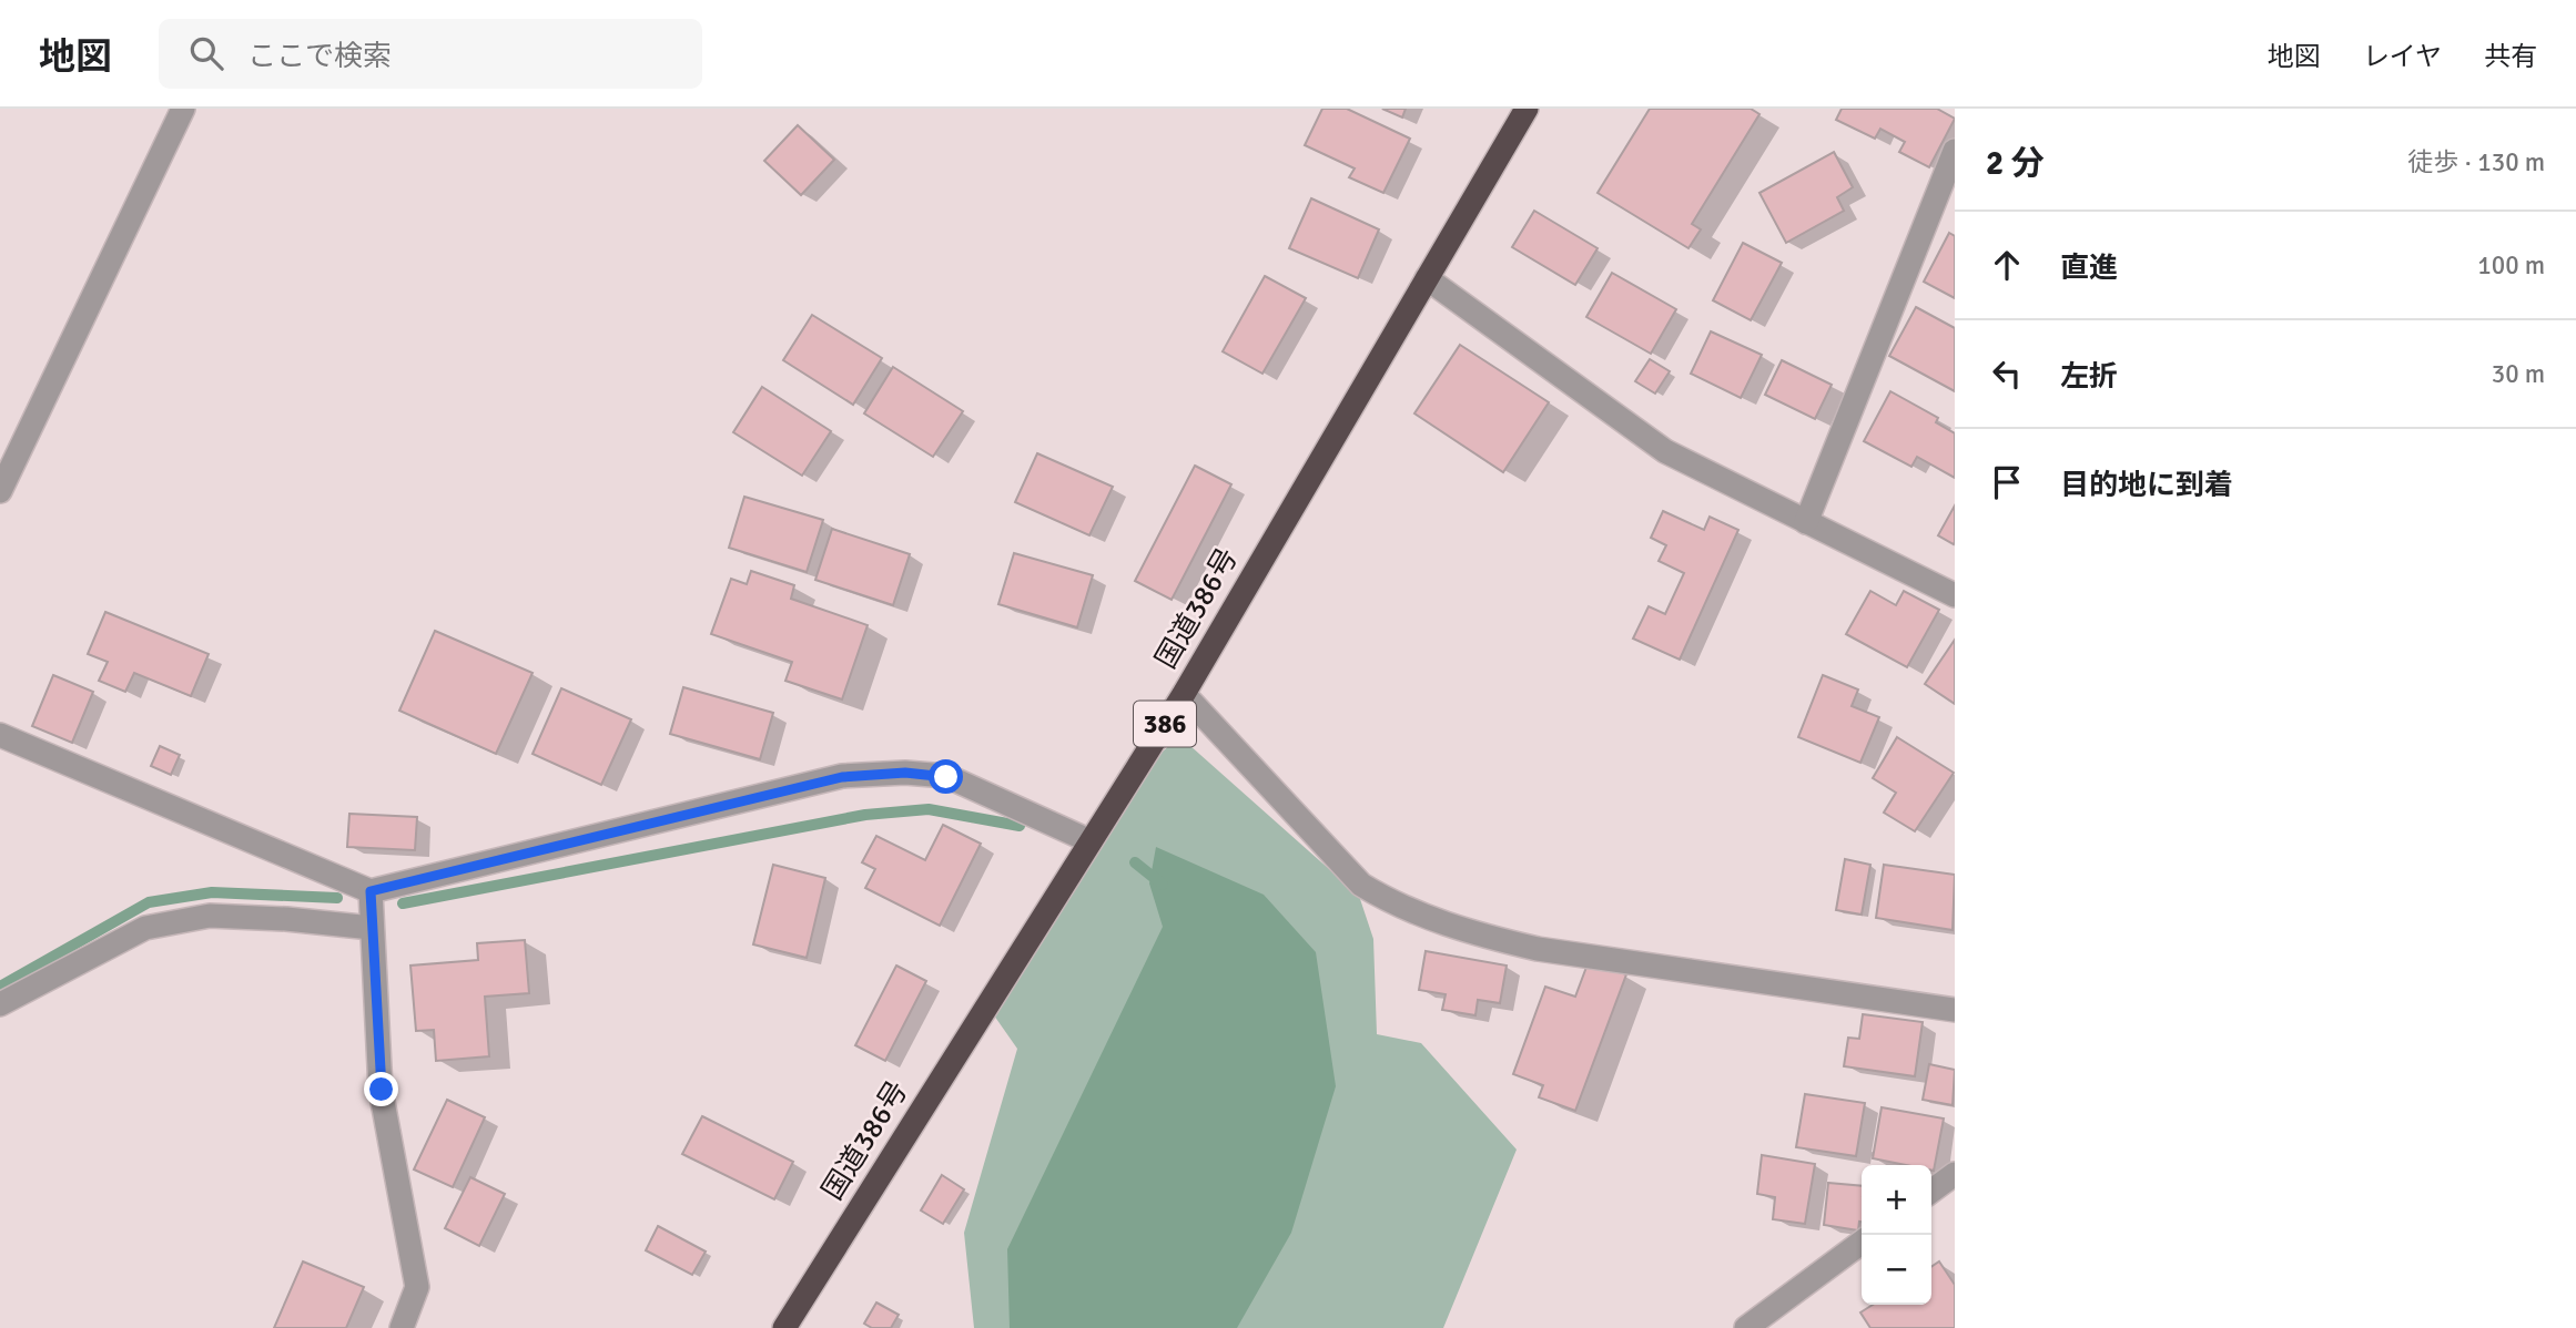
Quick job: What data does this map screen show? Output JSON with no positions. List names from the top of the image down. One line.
{"streets":{"highway":["国道386号","386"]},"page":{"header":"地図","search":"ここで検索","nav":["地図","レイヤ","共有"],"heading":["2 分","徒歩 · 130 m"],"list":[["直進","100 m"],["左折","30 m"],"目的地に到着"],"map_buttons":["+","−"]}}
